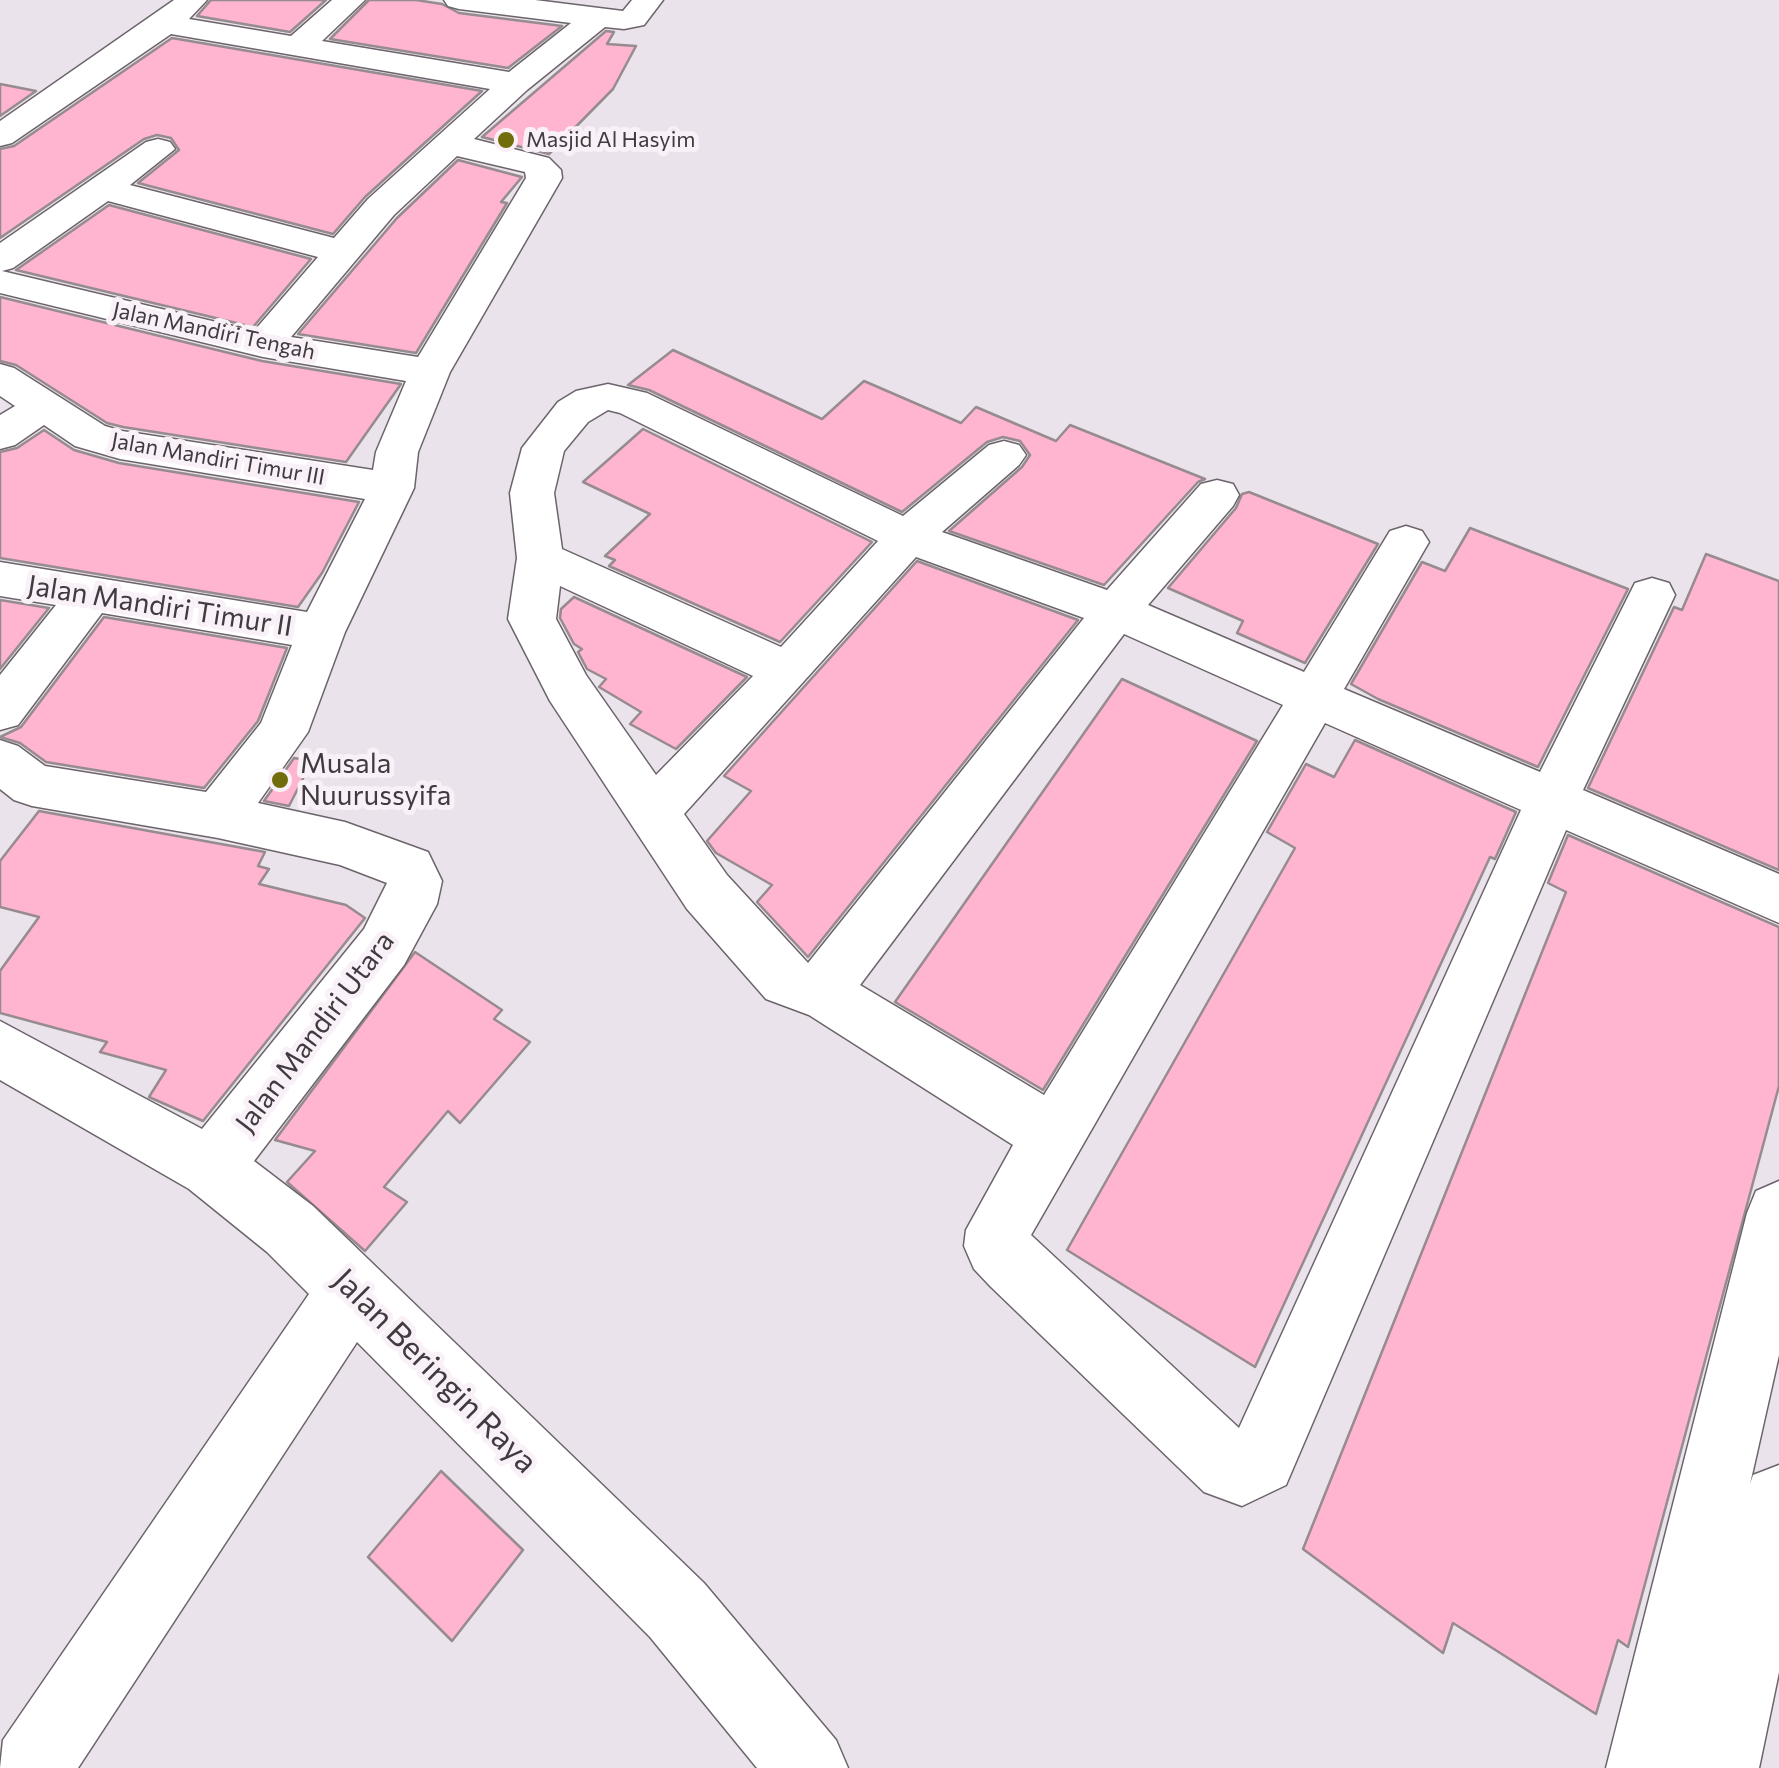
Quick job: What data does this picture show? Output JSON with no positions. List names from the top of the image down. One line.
{"streets":{"street":["Jalan Mandiri Tengah","Jalan Mandiri Timur III","Jalan Mandiri Timur II","Jalan Mandiri Utara","Jalan Beringin Raya"]},"crossings":[["Jalan Mandiri Utara","Jalan Beringin Raya"]],"places":["Masjid Al Hasyim","Musala Nuurussyifa"]}
